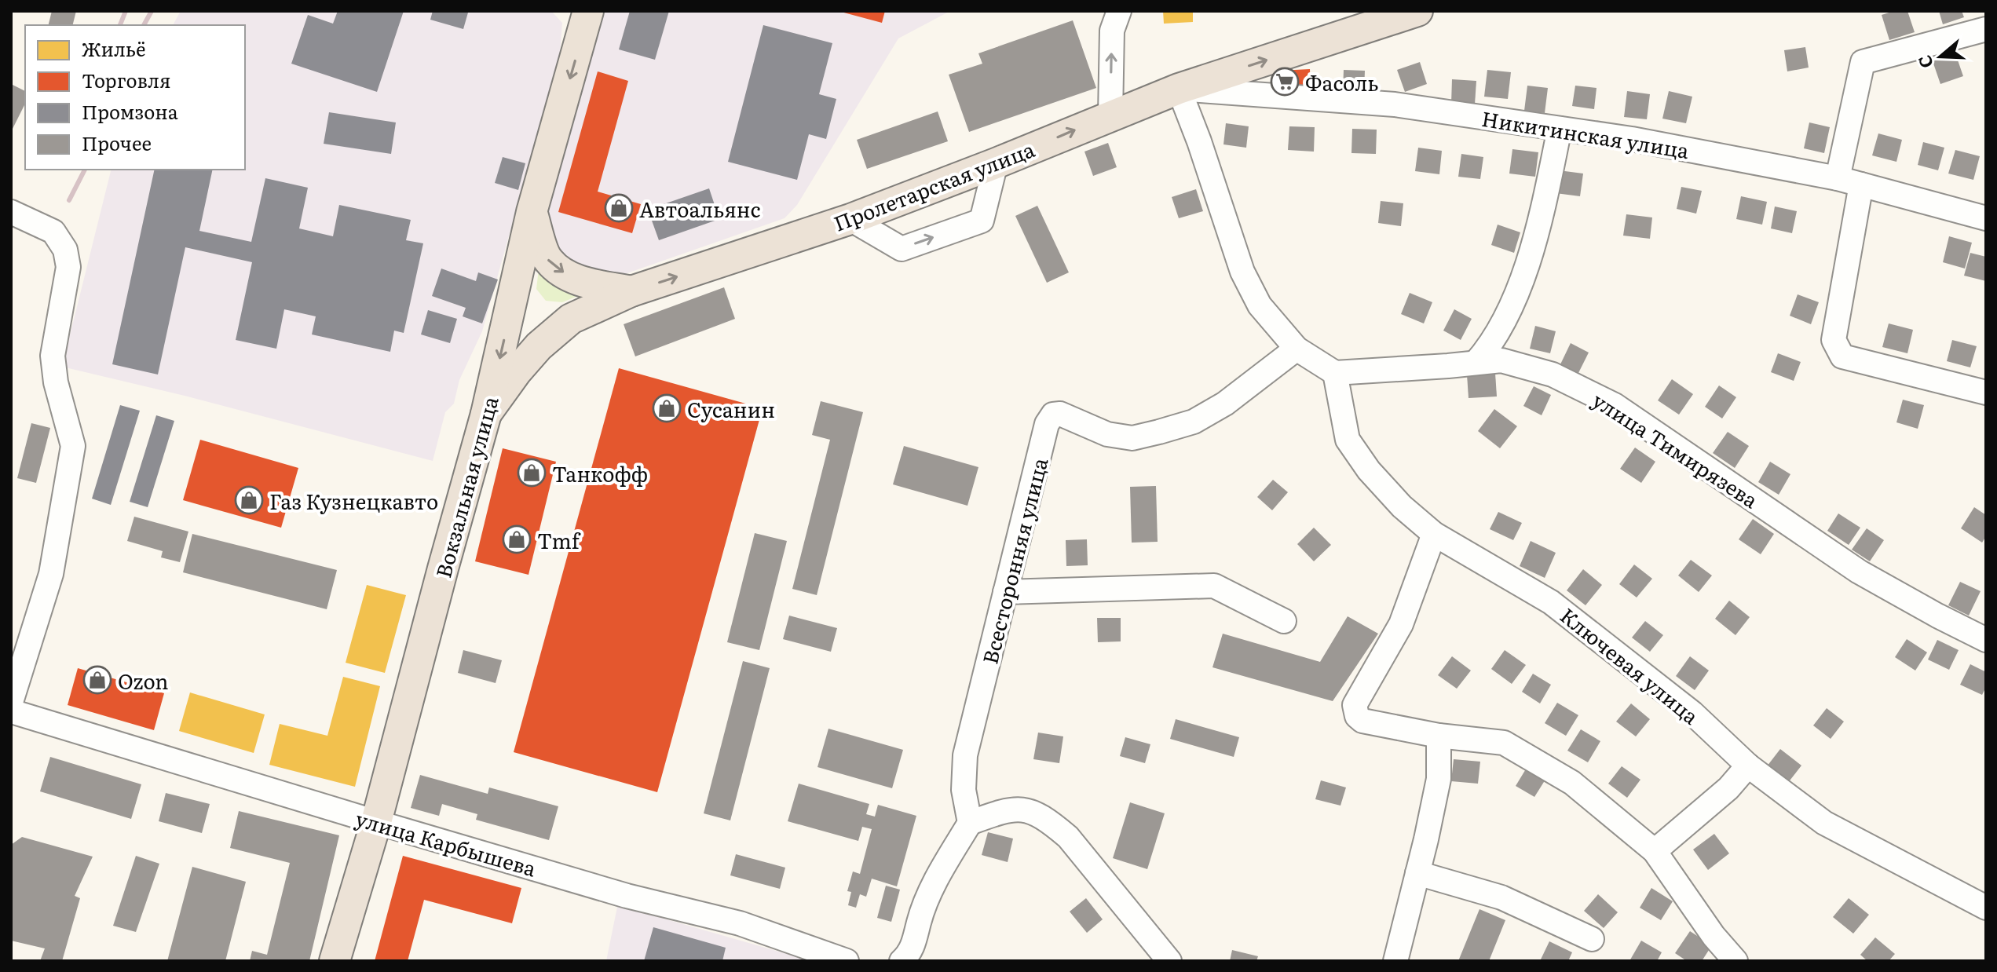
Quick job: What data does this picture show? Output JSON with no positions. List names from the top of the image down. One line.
{"streets":{"main road":["Пролетарская улица","Вокзальная улица"],"street":["Никитинская улица","улица Тимирязева","Всесторонняя улица","Ключевая улица","улица Карбышева"]},"crossings":[["Никитинская улица","Пролетарская улица"],["Пролетарская улица","Вокзальная улица"],["улица Тимирязева","Ключевая улица"],["Вокзальная улица","улица Карбышева"]],"one_way":["Пролетарская улица"],"places":{"supermarket":["Фасоль"],"shop":["Автоальянс","Сусанин","Танкофф","Газ Кузнецкавто","Tmf","Ozon"]},"legend":["Жильё","Торговля","Промзона","Прочее"],"north":"left"}
